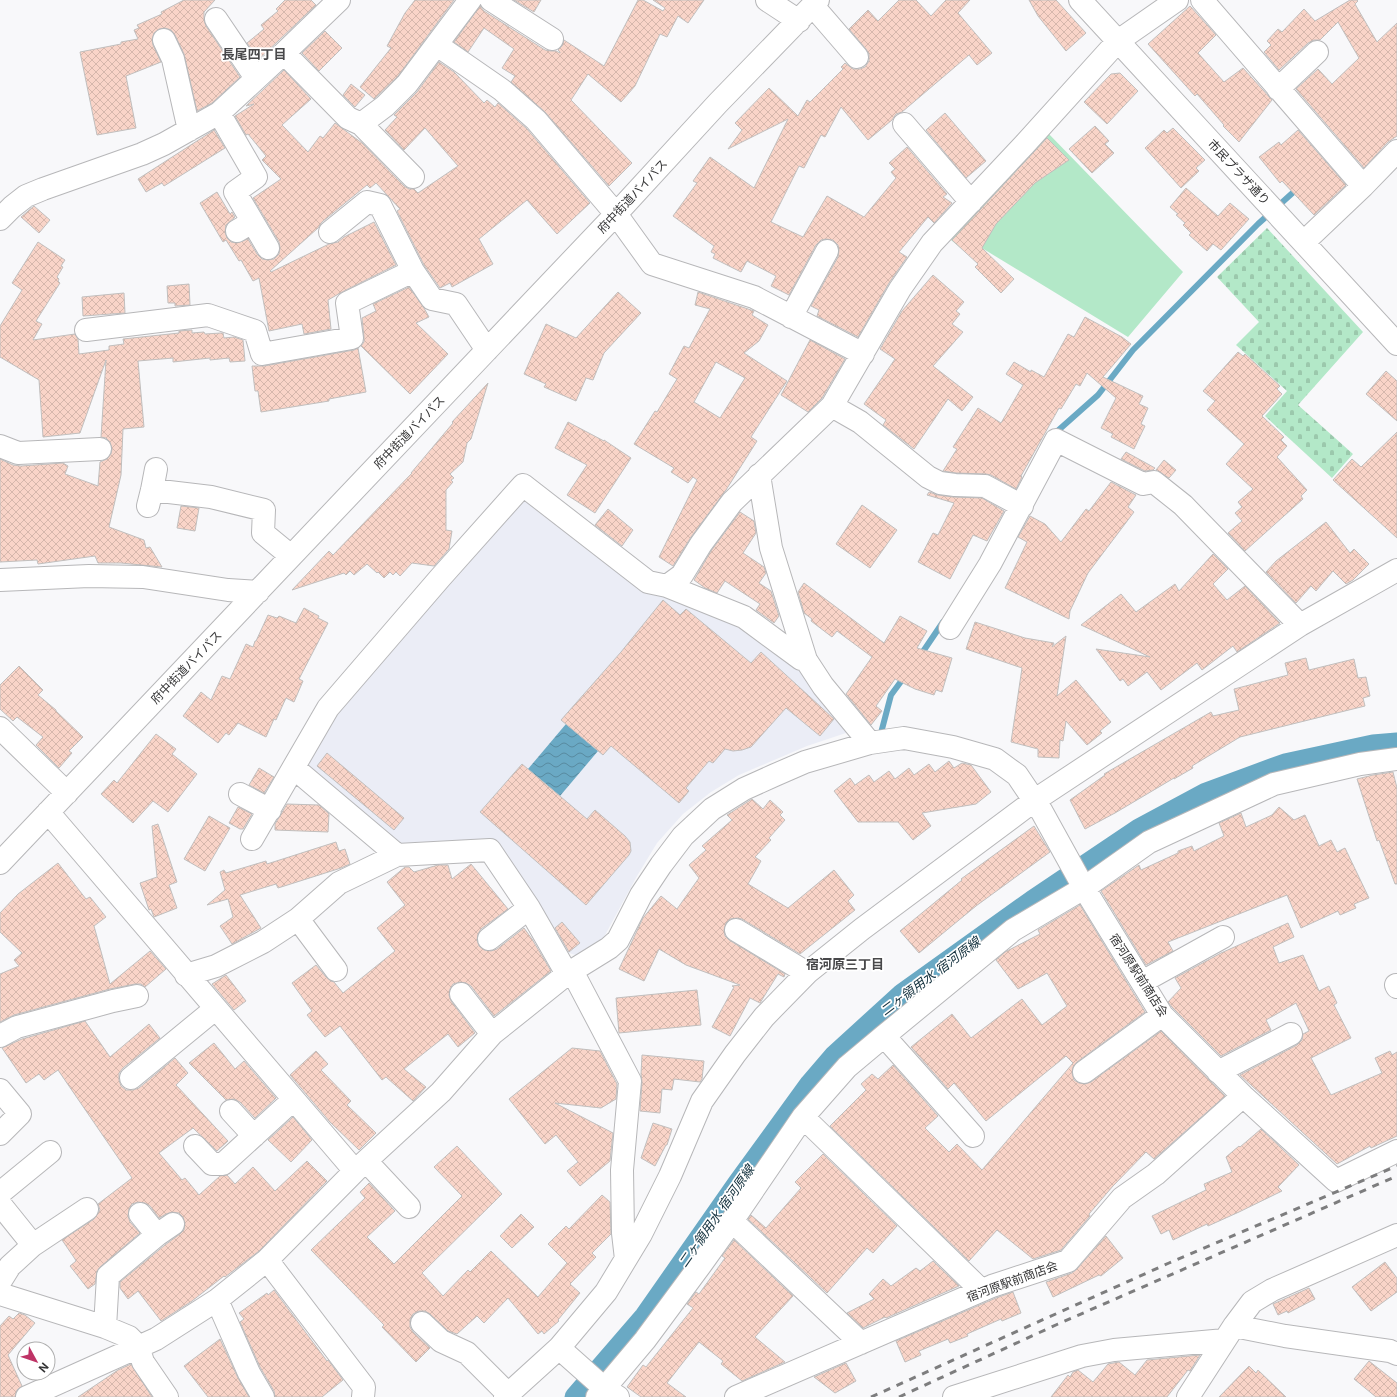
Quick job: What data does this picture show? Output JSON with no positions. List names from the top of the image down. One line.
{"streets":{"street":["市民プラザ通り","府中街道バイパス","宿河原駅前商店会"]},"districts":["長尾四丁目","宿河原三丁目"],"water":["二ヶ領用水 宿河原線"],"north":"bottom right"}
